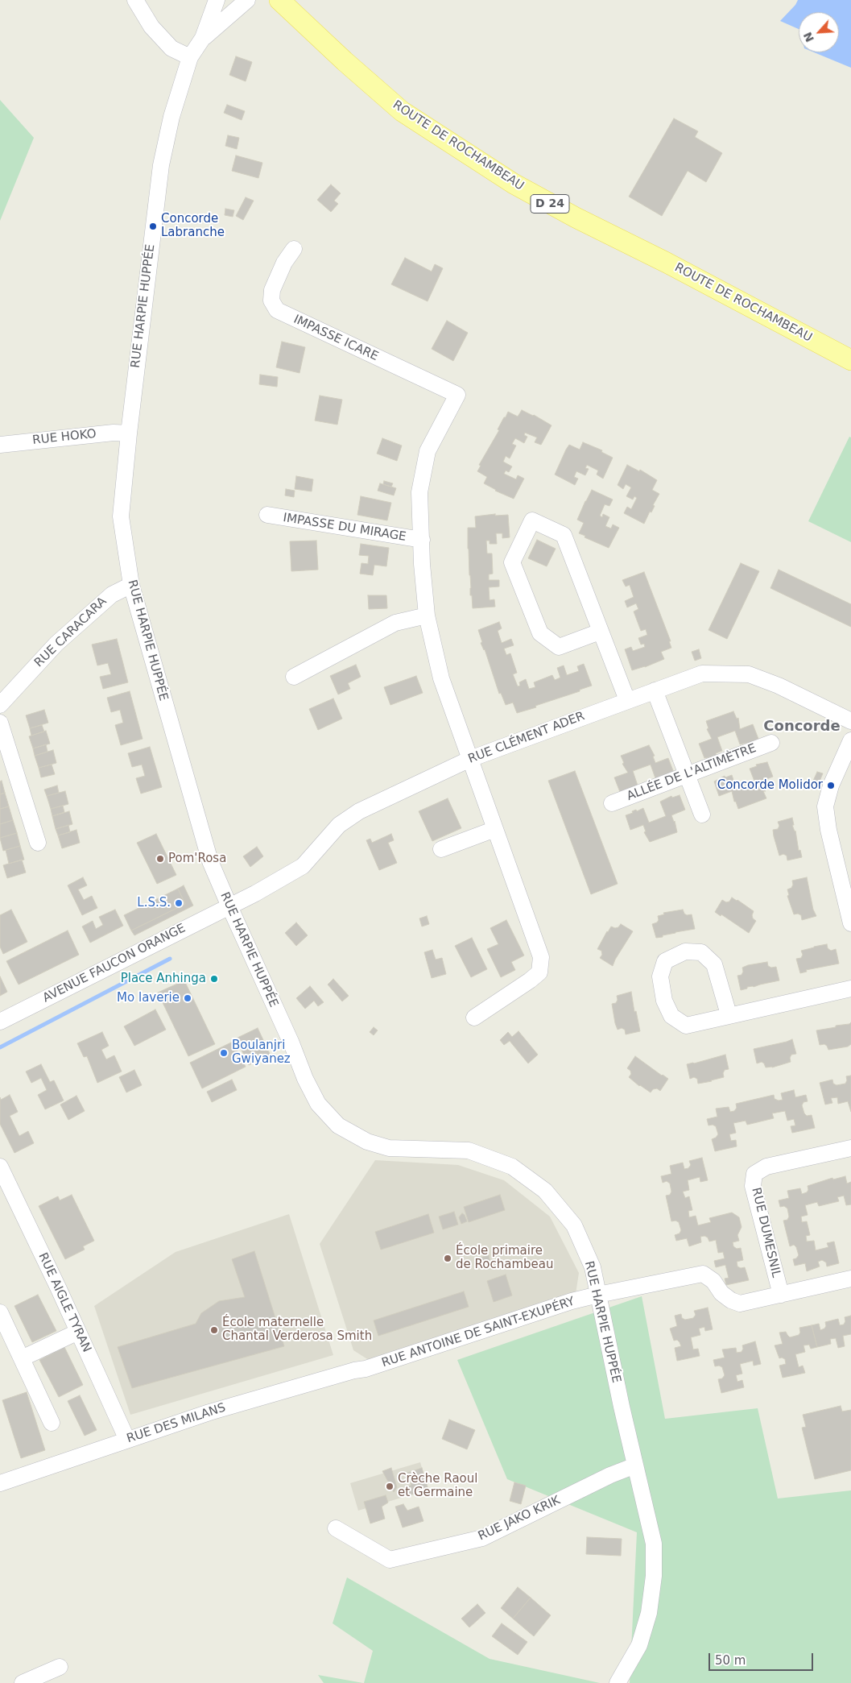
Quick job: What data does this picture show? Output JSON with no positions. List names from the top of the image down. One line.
{"streets":{"main road":["ROUTE DE ROCHAMBEAU","D 24"],"street":["RUE HARPIE HUPPÉE","IMPASSE ICARE","RUE HOKO","IMPASSE DU MIRAGE","RUE CARACARA","RUE CLÉMENT ADER","ALLÉE DE L'ALTIMÈTRE","AVENUE FAUCON ORANGE","RUE DUMESNIL","RUE AIGLE TYRAN","RUE ANTOINE DE SAINT-EXUPÉRY","RUE DES MILANS","RUE JAKO KRIK"]},"crossings":[["RUE HARPIE HUPPÉE","RUE HOKO"],["RUE HARPIE HUPPÉE","RUE CARACARA"],["RUE HARPIE HUPPÉE","RUE CLÉMENT ADER"],["RUE HARPIE HUPPÉE","AVENUE FAUCON ORANGE"],["RUE HARPIE HUPPÉE","RUE ANTOINE DE SAINT-EXUPÉRY"],["RUE HARPIE HUPPÉE","RUE JAKO KRIK"],["IMPASSE ICARE","IMPASSE DU MIRAGE"],["RUE CLÉMENT ADER","AVENUE FAUCON ORANGE"],["RUE DUMESNIL","RUE ANTOINE DE SAINT-EXUPÉRY"],["RUE AIGLE TYRAN","RUE DES MILANS"],["RUE ANTOINE DE SAINT-EXUPÉRY","RUE DES MILANS"]],"districts":["Concorde"],"places":["Concorde Labranche","Concorde Molidor","Pom'Rosa","L.S.S.","Place Anhinga","Mo laverie","Boulanjri Gwiyanez","École primaire de Rochambeau","École maternelle Chantal Verderosa Smith","Crèche Raoul et Germaine"],"scale_bar":"50 m","north":"bottom left"}
